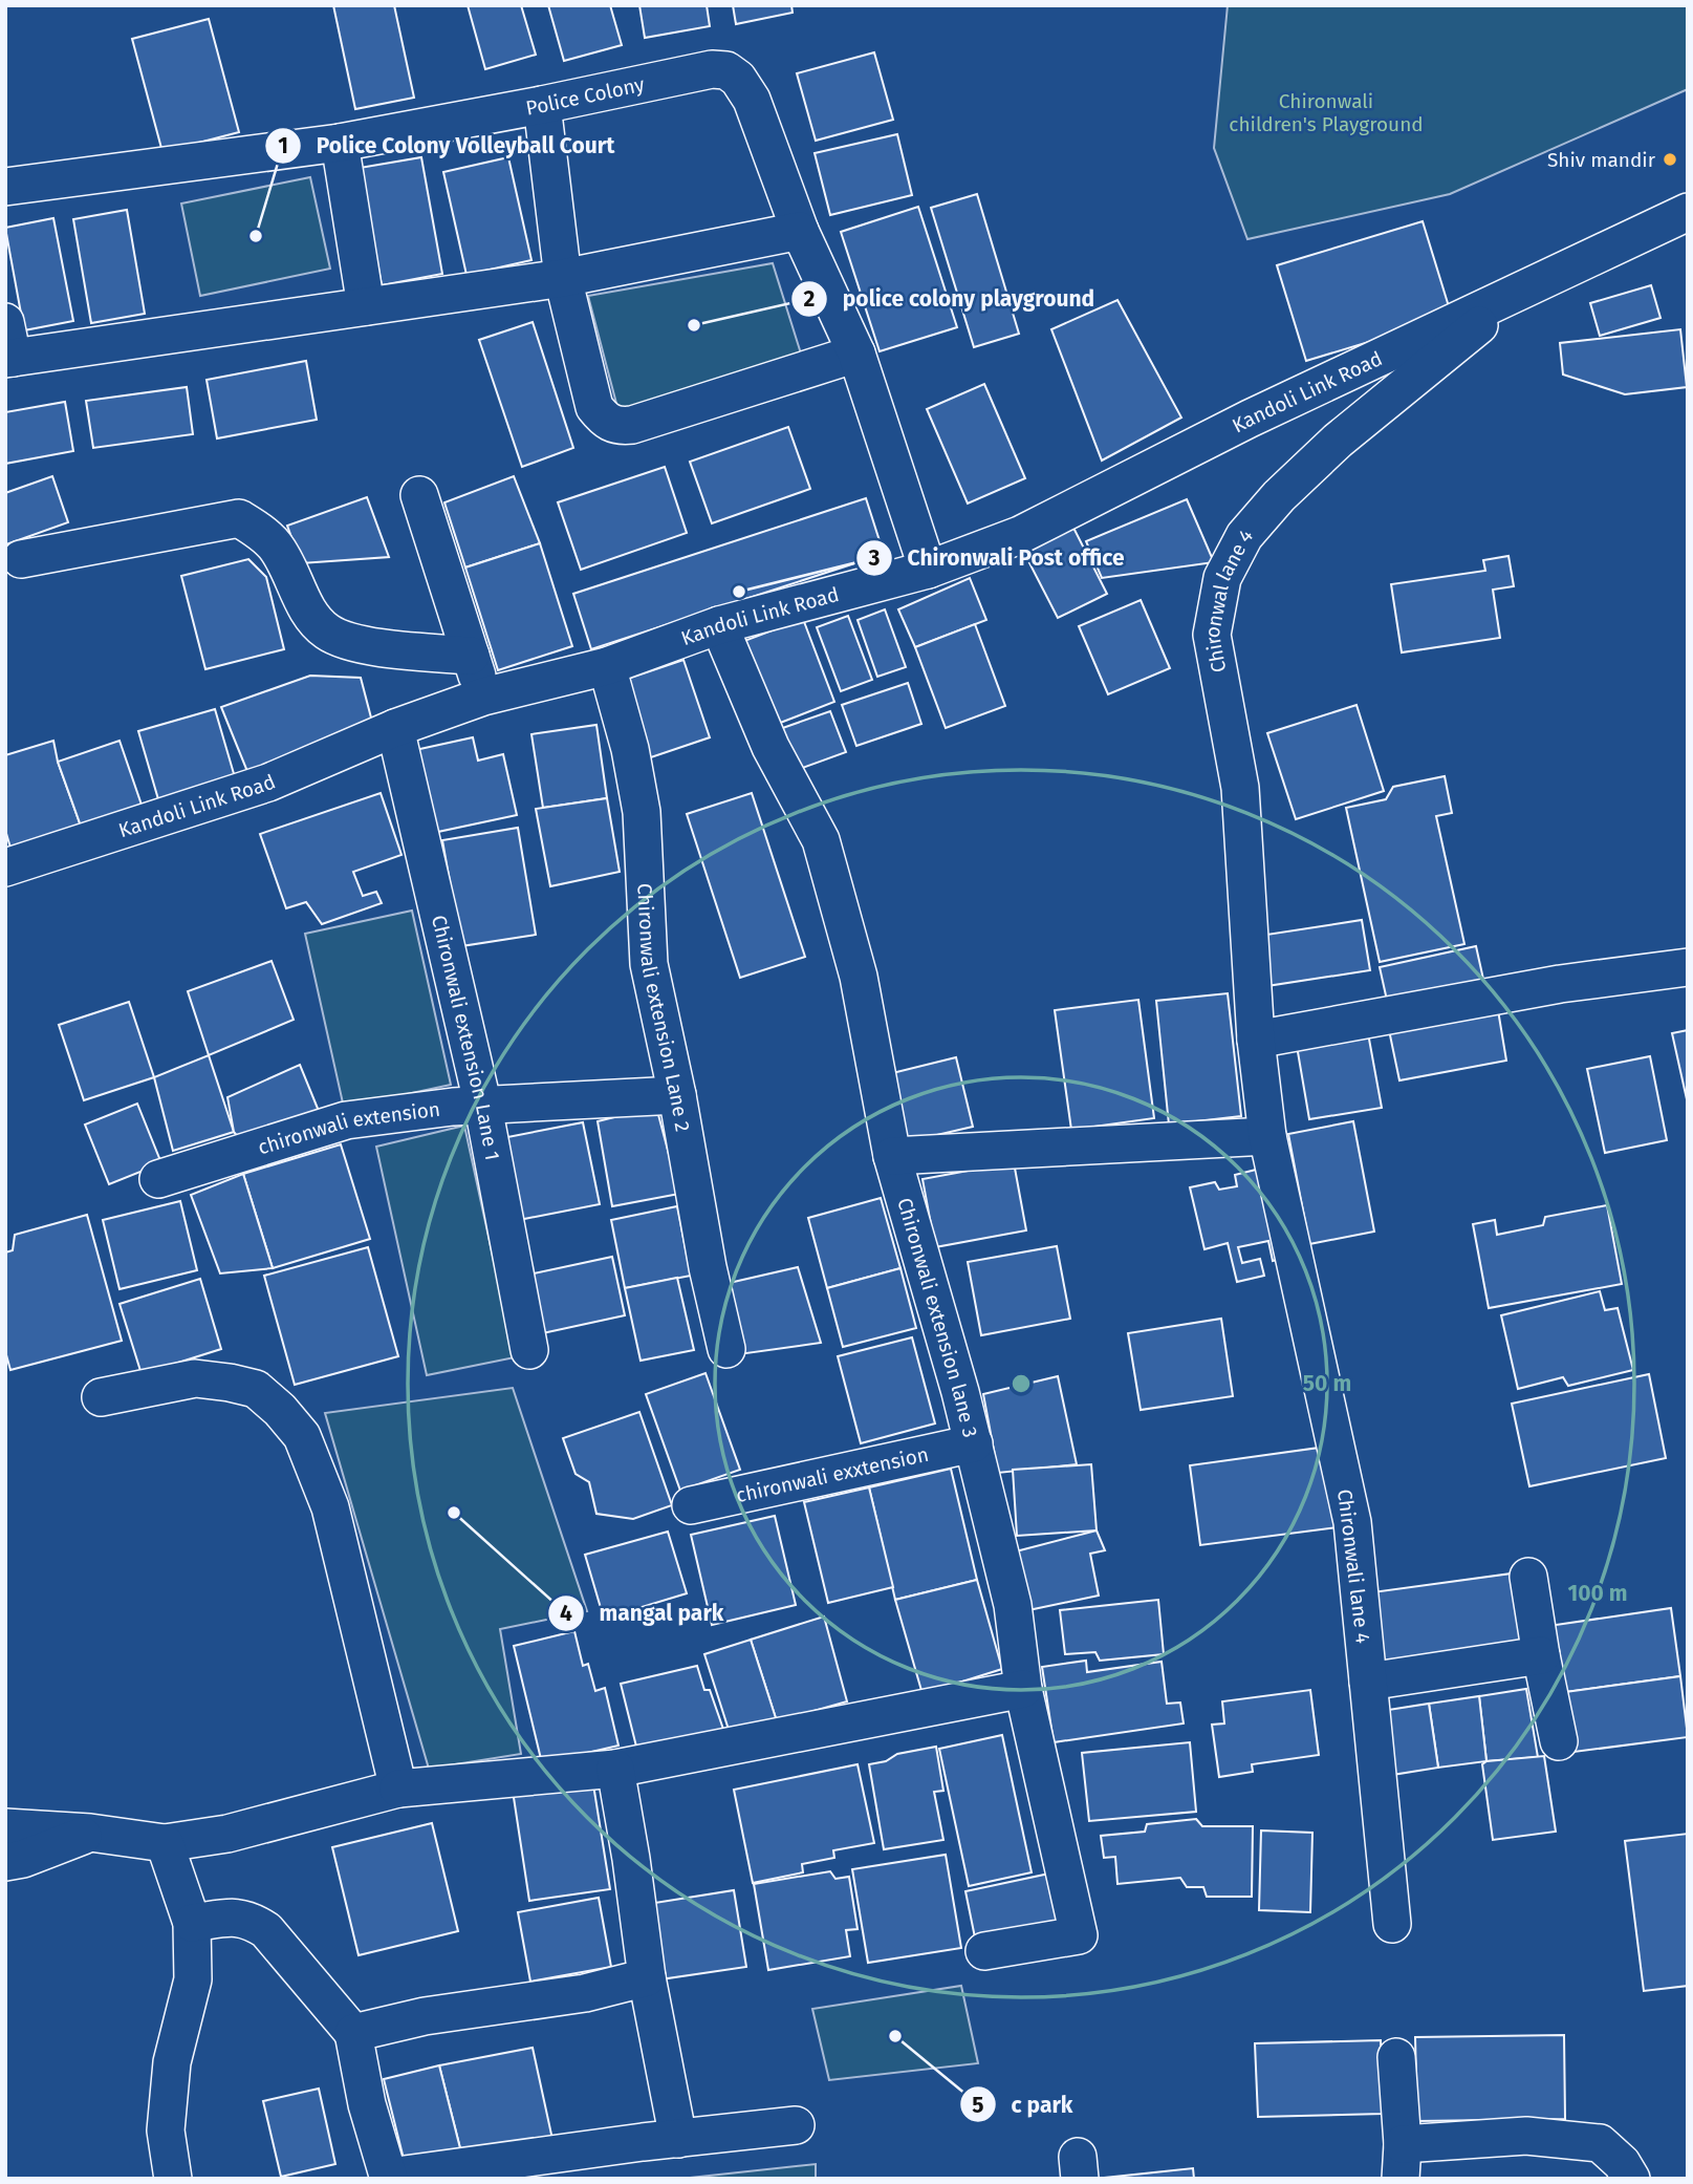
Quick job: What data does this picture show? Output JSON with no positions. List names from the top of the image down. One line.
{"streets":{"street":["Police Colony","Kandoli Link Road","Chironwal lane 4","Chironwali extension Lane 2","Chironwali extension Lane 1","chironwali extension","Chironwali extension lane 3","chironwali exxtension","Chironwali lane 4"]},"crossings":[["Kandoli Link Road","Chironwal lane 4"],["Kandoli Link Road","Chironwali extension Lane 2"],["Kandoli Link Road","Chironwali extension Lane 1"],["Kandoli Link Road","Chironwali extension lane 3"],["Chironwal lane 4","Chironwali lane 4"],["Chironwali extension Lane 2","chironwali extension"],["Chironwali extension Lane 1","chironwali extension"],["Chironwali extension lane 3","chironwali exxtension"]],"parks":["Chironwali children's Playground"],"places":["Shiv mandir","Police Colony Volleyball Court","police colony playground","Chironwali Post office","mangal park","c park"],"rings":["50 m","100 m"]}
